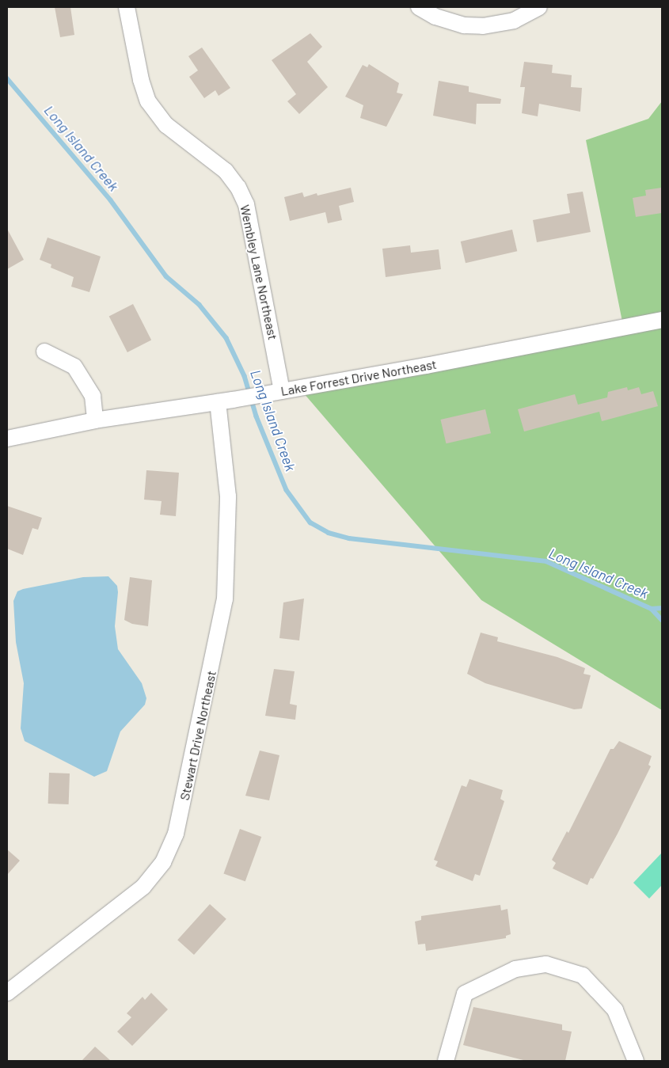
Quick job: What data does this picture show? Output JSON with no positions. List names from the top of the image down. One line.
{"streets":{"street":["Wembley Lane Northeast","Lake Forrest Drive Northeast","Stewart Drive Northeast"]},"crossings":[["Wembley Lane Northeast","Lake Forrest Drive Northeast"],["Lake Forrest Drive Northeast","Stewart Drive Northeast"]],"water":["Long Island Creek"]}
